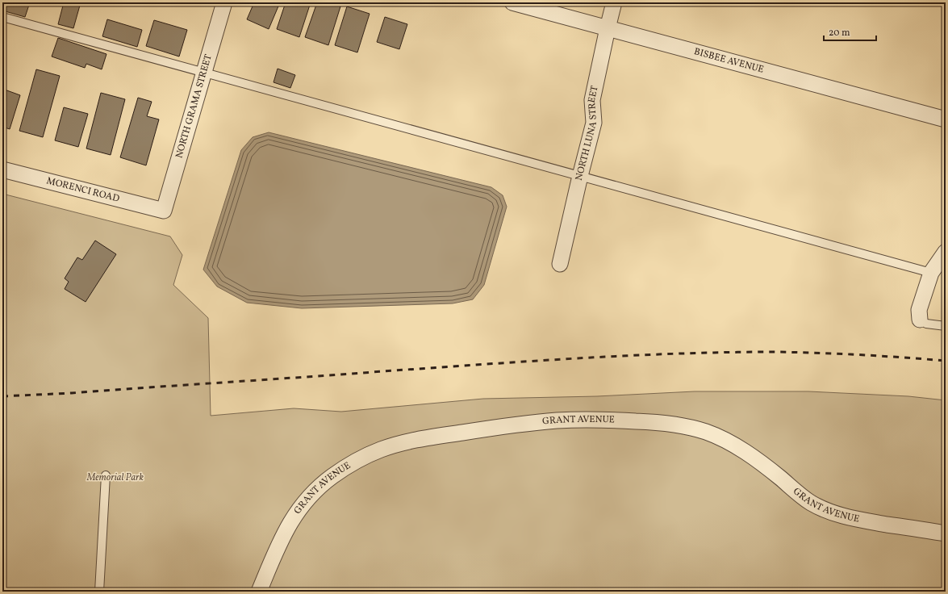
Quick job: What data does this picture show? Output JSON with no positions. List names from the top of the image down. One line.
{"streets":{"street":["BISBEE AVENUE","NORTH GRAMA STREET","NORTH LUNA STREET","MORENCI ROAD","GRANT AVENUE"]},"crossings":[["BISBEE AVENUE","NORTH LUNA STREET"],["NORTH GRAMA STREET","MORENCI ROAD"]],"parks":["Memorial Park"],"scale_bar":"20 m"}
